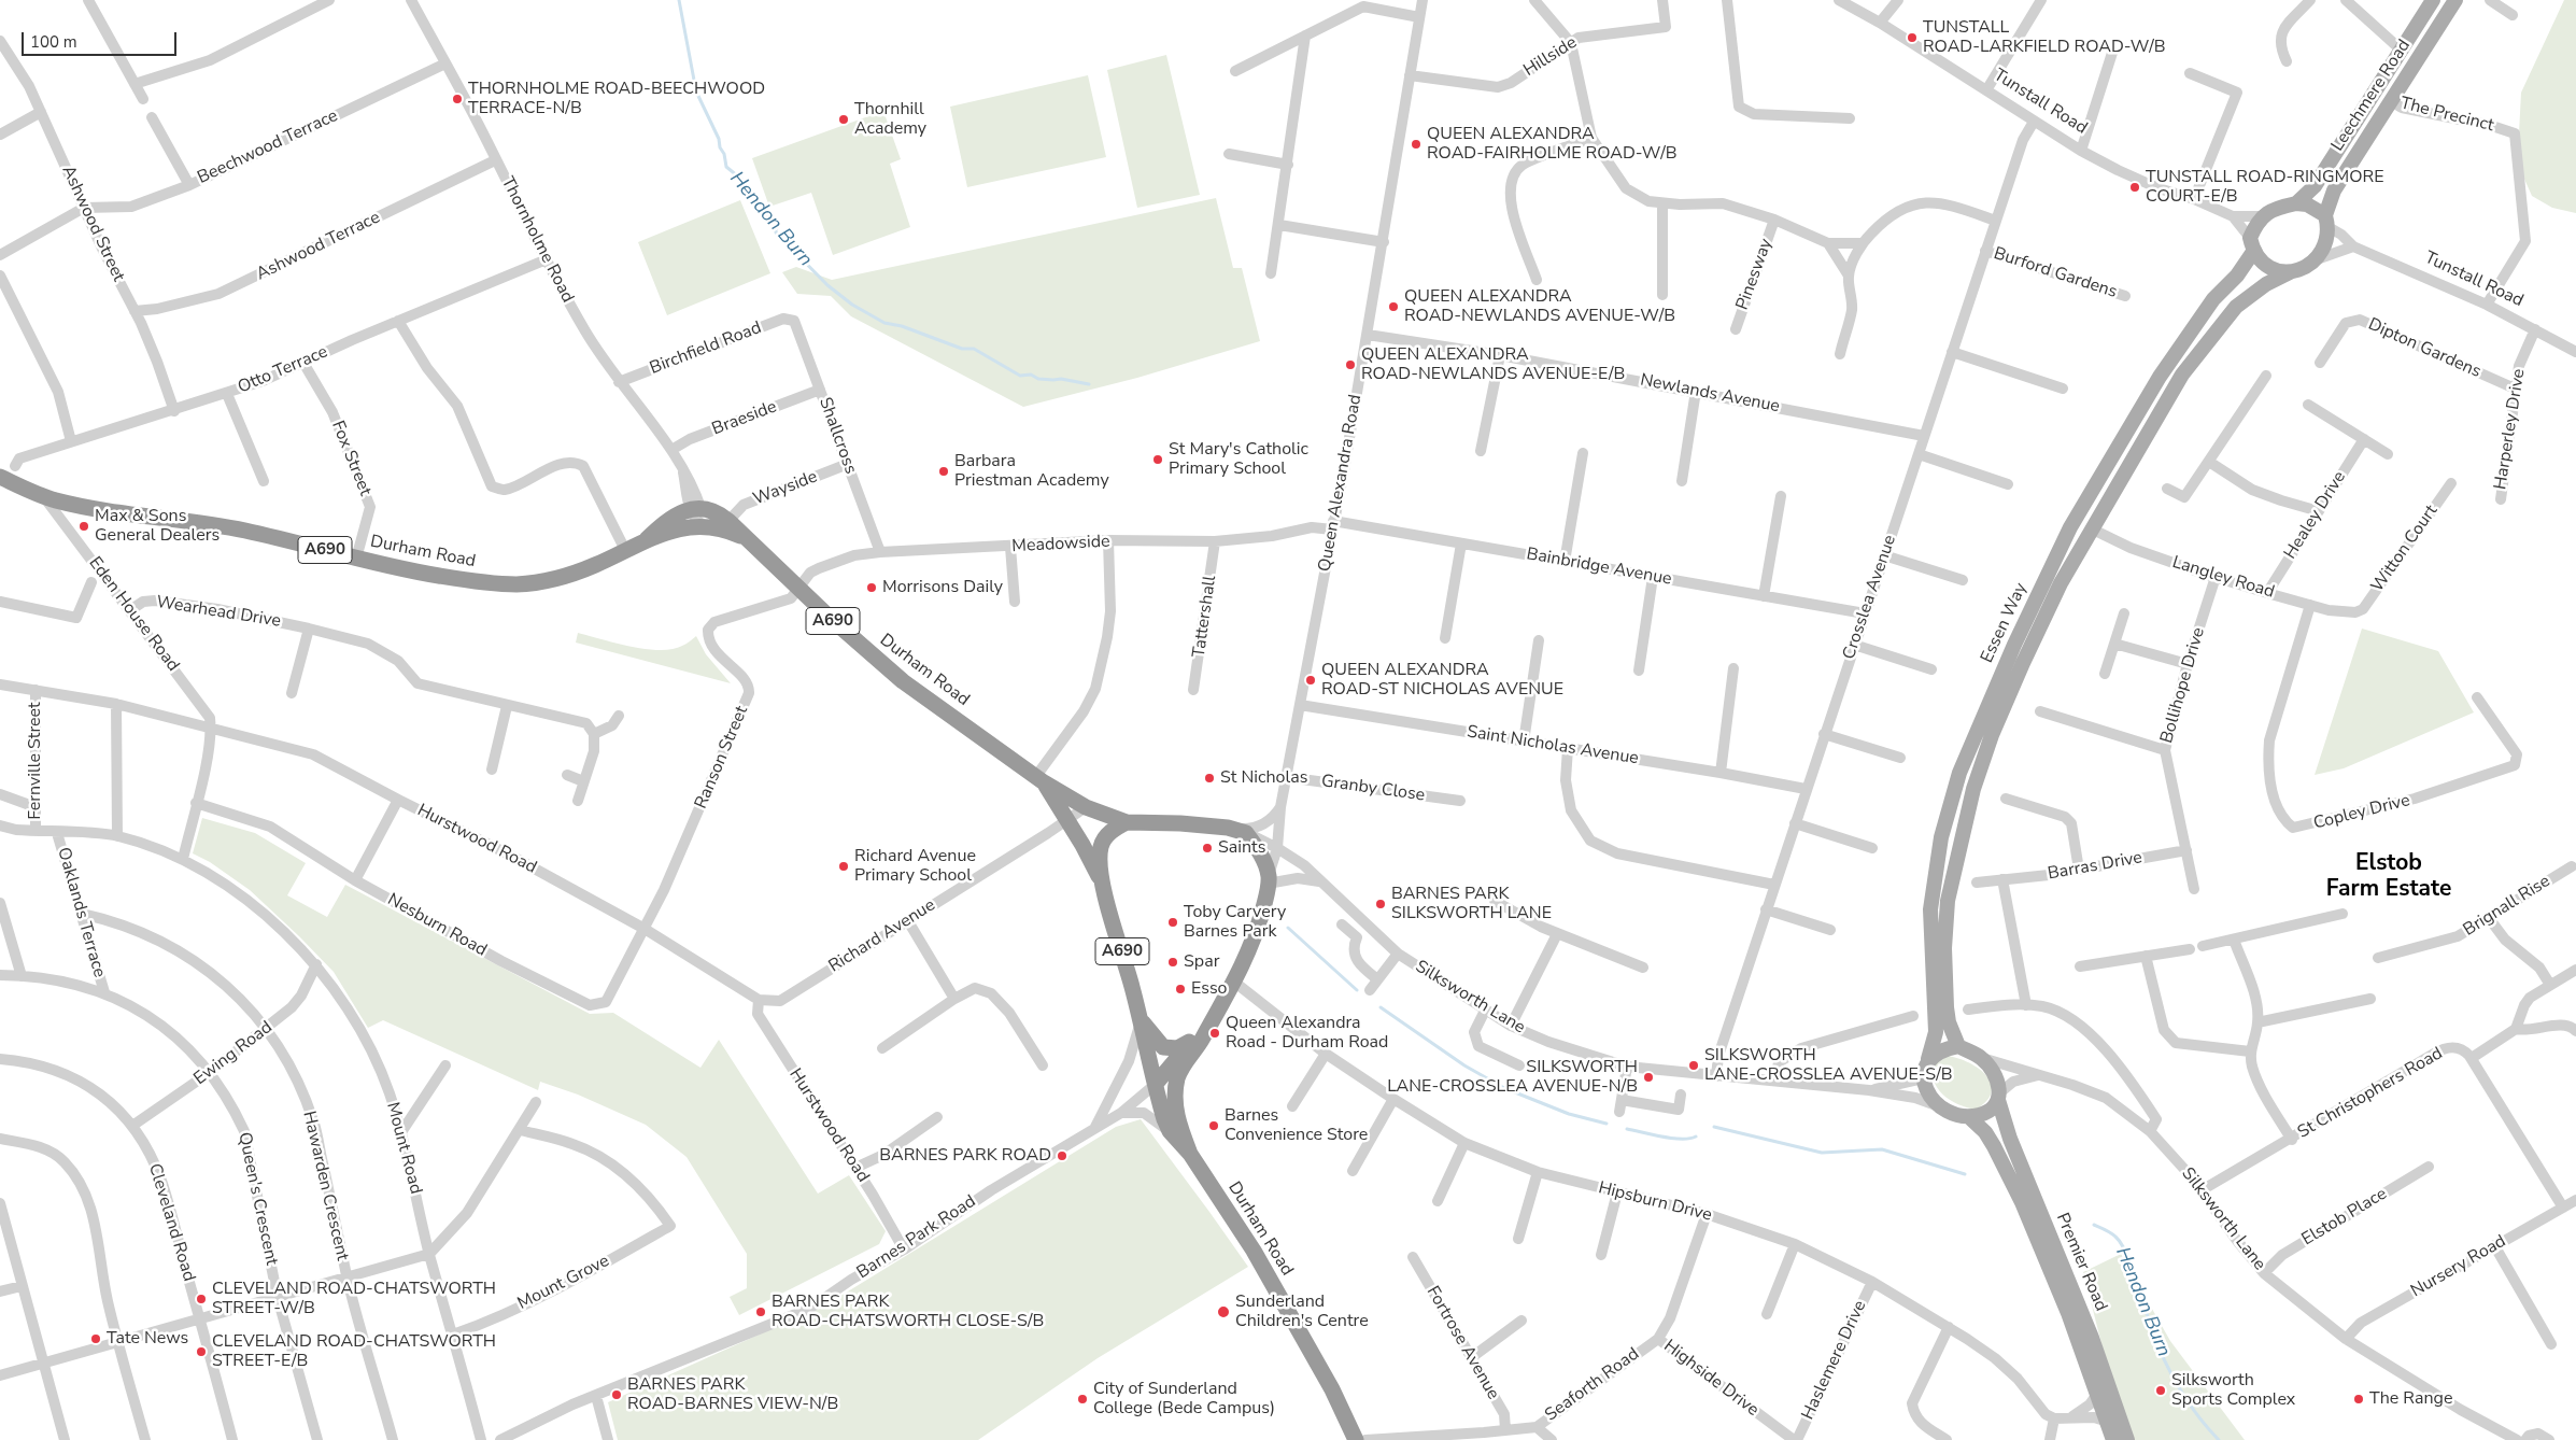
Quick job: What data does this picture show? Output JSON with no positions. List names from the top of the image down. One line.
{"streets":{"highway":["A690","Durham Road"],"main road":["Leechmere Road","Tunstall Road","Essen Way","Premier Road"],"street":["Hillside","The Precinct","Beechwood Terrace","Ashwood Street","Thornholme Road","Ashwood Terrace","Burford Gardens","Pinesway","Birchfield Road","Dipton Gardens","Otto Terrace","Newlands Avenue","Braeside","Harperley Drive","Shallcross","Fox Street","Queen Alexandra Road","Wayside","Healey Drive","Meadowside","Witton Court","Bainbridge Avenue","Langley Road","Crosslea Avenue","Wearhead Drive","Eden House Road","Tattershall","Bollihope Drive","Saint Nicholas Avenue","Ranson Street","Fernville Street","Granby Close","Copley Drive","Hurstwood Road","Barras Drive","Brignall Rise","Oaklands Terrace","Nesburn Road","Richard Avenue","Silksworth Lane","Ewing Road","St Christophers Road","Mount Road","Hawarden Crescent","Queen's Crescent","Hipsburn Drive","Elstob Place","Cleveland Road","Barnes Park Road","Nursery Road","Mount Grove","Fortrose Avenue","Haslemere Drive","Highside Drive","Seaforth Road"]},"crossings":[["Hillside","Queen Alexandra Road"],["Leechmere Road","Tunstall Road"],["Leechmere Road","The Precinct"],["Leechmere Road","Essen Way"],["Tunstall Road","The Precinct"],["Tunstall Road","Harperley Drive"],["Tunstall Road","Crosslea Avenue"],["Tunstall Road","Essen Way"],["Beechwood Terrace","Ashwood Street"],["Beechwood Terrace","Thornholme Road"],["Ashwood Street","Ashwood Terrace"],["Ashwood Street","Otto Terrace"],["Thornholme Road","Ashwood Terrace"],["Thornholme Road","Birchfield Road"],["Thornholme Road","Otto Terrace"],["Thornholme Road","Braeside"],["Thornholme Road","Durham Road"],["Burford Gardens","Crosslea Avenue"],["Birchfield Road","Shallcross"],["Dipton Gardens","Harperley Drive"],["Otto Terrace","Fox Street"],["Newlands Avenue","Queen Alexandra Road"],["Newlands Avenue","Crosslea Avenue"],["Braeside","Shallcross"],["Shallcross","Wayside"],["Shallcross","Meadowside"],["Fox Street","Durham Road"],["Queen Alexandra Road","Meadowside"],["Queen Alexandra Road","Durham Road"],["Queen Alexandra Road","Bainbridge Avenue"],["Queen Alexandra Road","Saint Nicholas Avenue"],["Queen Alexandra Road","Granby Close"],["Queen Alexandra Road","Silksworth Lane"],["Wayside","Durham Road"],["Healey Drive","Langley Road"],["Meadowside","Durham Road"],["Meadowside","Bainbridge Avenue"],["Meadowside","Tattershall"],["Meadowside","Ranson Street"],["Witton Court","Langley Road"],["A690","Durham Road"],["A690","Barnes Park Road"],["Durham Road","Eden House Road"],["Durham Road","Ranson Street"],["Durham Road","Richard Avenue"],["Durham Road","Silksworth Lane"],["Durham Road","Hipsburn Drive"],["Durham Road","Barnes Park Road"],["Bainbridge Avenue","Crosslea Avenue"],["Langley Road","Essen Way"],["Langley Road","Bollihope Drive"],["Langley Road","Copley Drive"],["Crosslea Avenue","Saint Nicholas Avenue"],["Crosslea Avenue","Silksworth Lane"],["Wearhead Drive","Eden House Road"],["Eden House Road","Hurstwood Road"],["Essen Way","Silksworth Lane"],["Essen Way","Premier Road"],["Bollihope Drive","Barras Drive"],["Ranson Street","Hurstwood Road"],["Ranson Street","Nesburn Road"],["Fernville Street","Hurstwood Road"],["Fernville Street","Mount Road"],["Hurstwood Road","Nesburn Road"],["Hurstwood Road","Richard Avenue"],["Hurstwood Road","Barnes Park Road"],["Oaklands Terrace","Mount Road"],["Oaklands Terrace","Hawarden Crescent"],["Oaklands Terrace","Queen's Crescent"],["Silksworth Lane","St Christophers Road"],["Silksworth Lane","Elstob Place"],["Silksworth Lane","Premier Road"],["Silksworth Lane","Nursery Road"],["Ewing Road","Mount Road"],["Ewing Road","Hawarden Crescent"],["Ewing Road","Queen's Crescent"],["Ewing Road","Cleveland Road"],["St Christophers Road","Nursery Road"],["Mount Road","Mount Grove"],["Hipsburn Drive","Haslemere Drive"],["Hipsburn Drive","Highside Drive"],["Fortrose Avenue","Seaforth Road"],["Haslemere Drive","Highside Drive"],["Highside Drive","Seaforth Road"]],"districts":["Elstob Farm Estate"],"water":["Hendon Burn"],"places":["TUNSTALL ROAD-LARKFIELD ROAD-W/B","THORNHOLME ROAD-BEECHWOOD TERRACE-N/B","Thornhill Academy","QUEEN ALEXANDRA ROAD-FAIRHOLME ROAD-W/B","TUNSTALL ROAD-RINGMORE COURT-E/B","QUEEN ALEXANDRA ROAD-NEWLANDS AVENUE-W/B","QUEEN ALEXANDRA ROAD-NEWLANDS AVENUE-E/B","St Mary's Catholic Primary School","Barbara Priestman Academy","Max & Sons General Dealers","Morrisons Daily","QUEEN ALEXANDRA ROAD-ST NICHOLAS AVENUE","St Nicholas","Saints","Richard Avenue Primary School","BARNES PARK SILKSWORTH LANE","Toby Carvery Barnes Park","Spar","Esso","Queen Alexandra Road - Durham Road","SILKSWORTH LANE-CROSSLEA AVENUE-S/B","SILKSWORTH LANE-CROSSLEA AVENUE-N/B","Barnes Convenience Store","BARNES PARK ROAD","CLEVELAND ROAD-CHATSWORTH STREET-W/B","BARNES PARK ROAD-CHATSWORTH CLOSE-S/B","Sunderland Children's Centre","Tate News","CLEVELAND ROAD-CHATSWORTH STREET-E/B","Silksworth Sports Complex","BARNES PARK ROAD-BARNES VIEW-N/B","City of Sunderland College (Bede Campus)","The Range"],"scale_bar":"100 m"}
